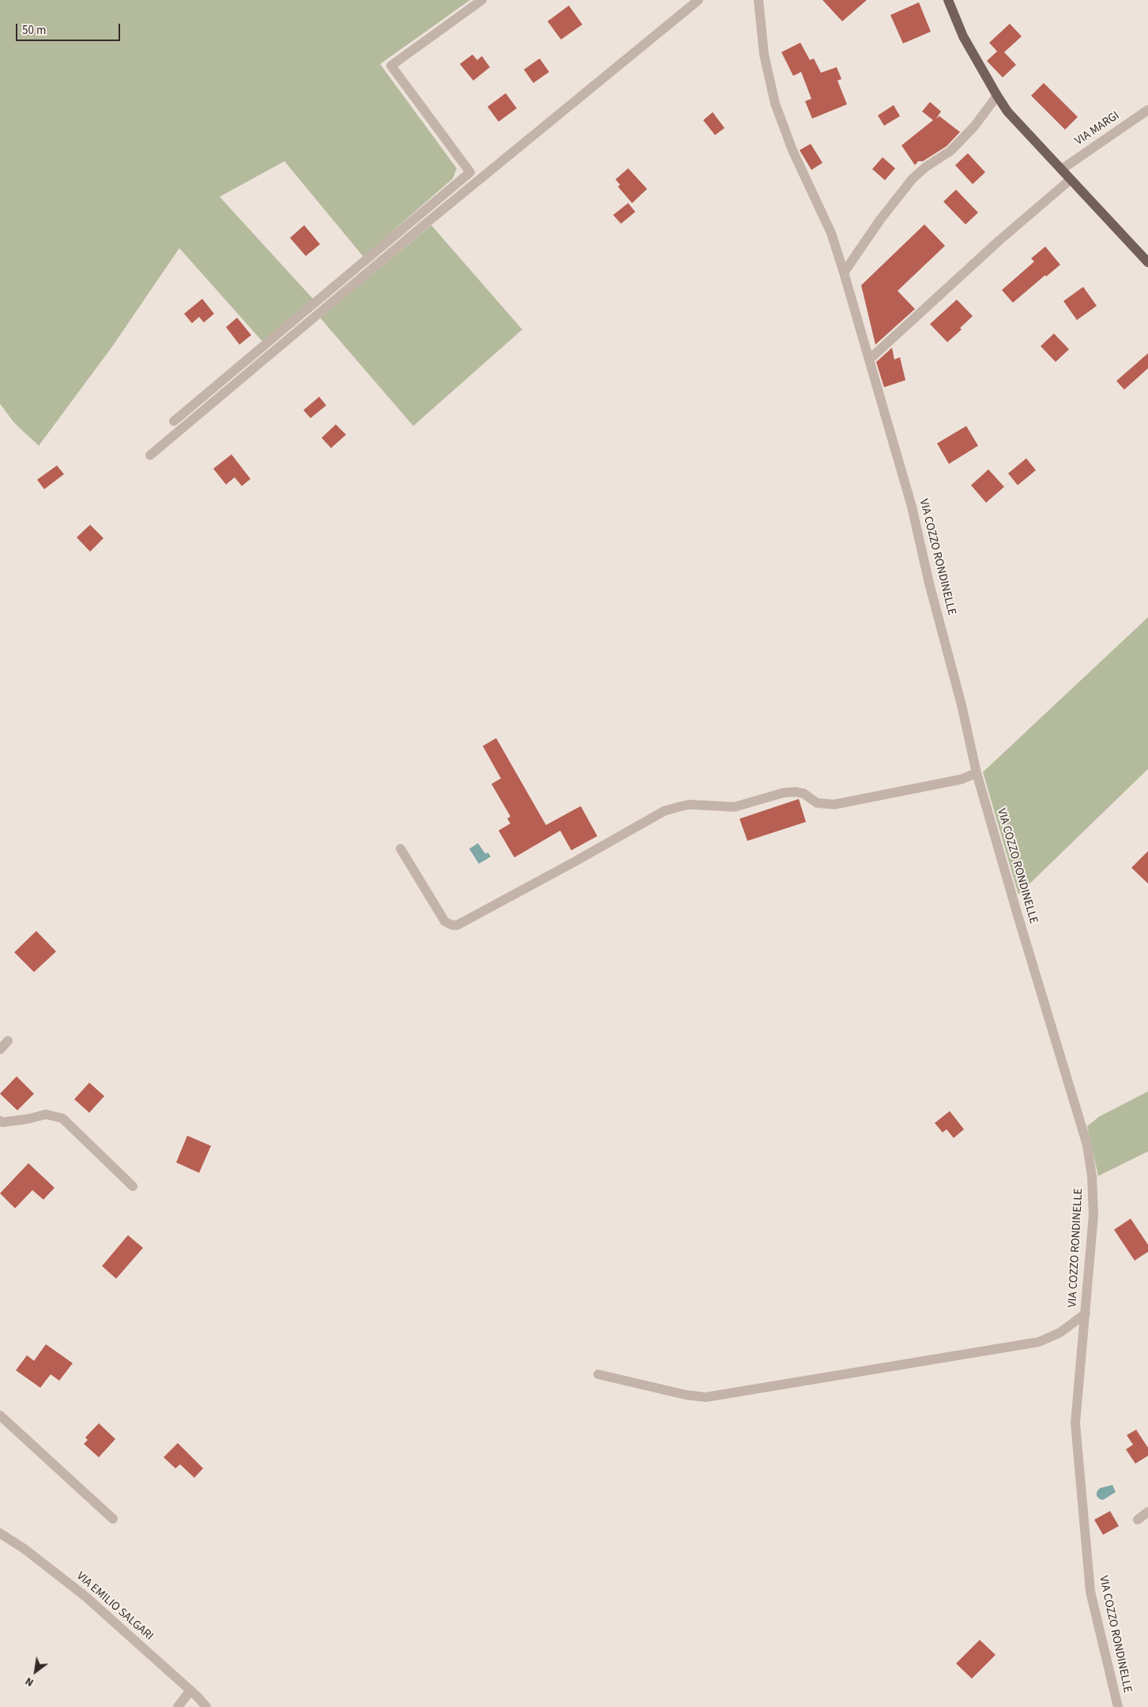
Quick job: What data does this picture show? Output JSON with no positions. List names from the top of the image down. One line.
{"streets":{"street":["VIA MARGI","VIA COZZO RONDINELLE","VIA EMILIO SALGARI"]},"scale_bar":"50 m","north":"bottom left"}
